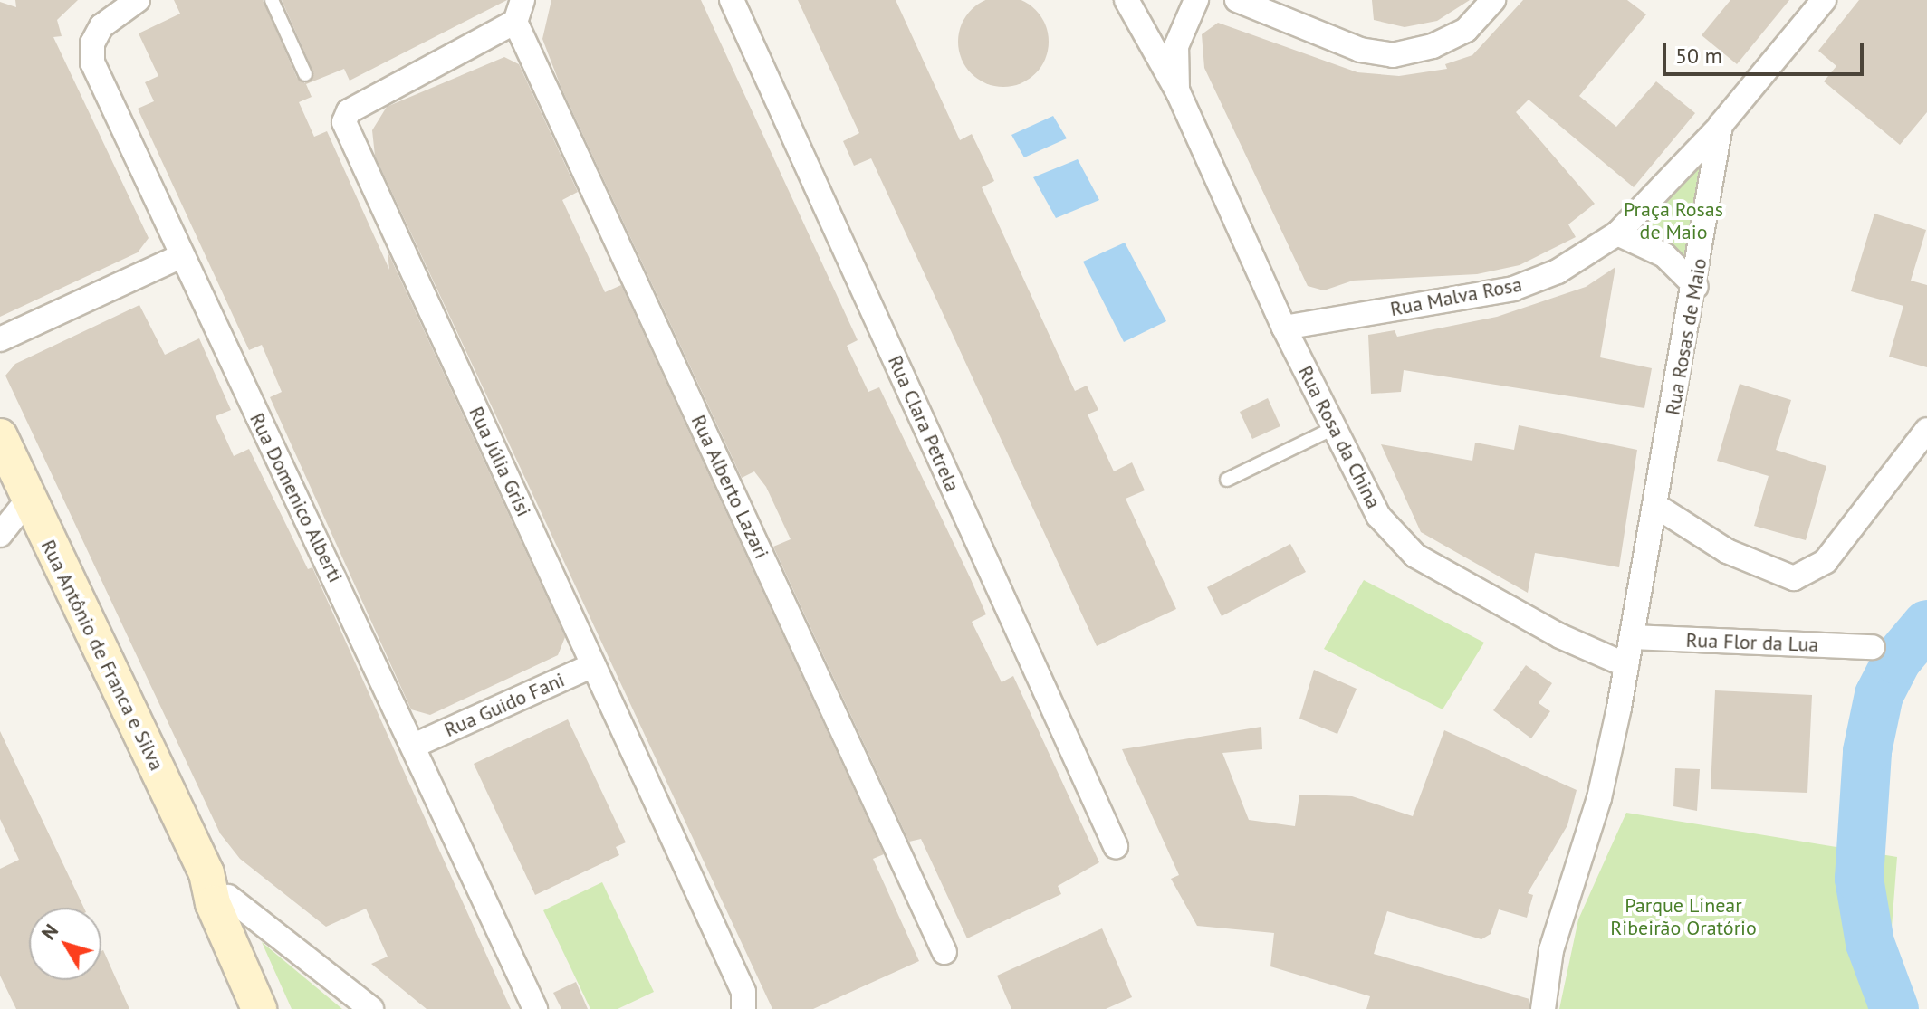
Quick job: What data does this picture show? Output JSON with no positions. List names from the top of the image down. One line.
{"streets":{"main road":["Rua Antônio de Franca e Silva"],"street":["Rua Malva Rosa","Rua Rosas de Maio","Rua Clara Petrela","Rua Rosa da China","Rua Júlia Grisi","Rua Alberto Lazari","Rua Domenico Alberti","Rua Flor da Lua","Rua Guido Fani"]},"crossings":[["Rua Malva Rosa","Rua Rosas de Maio"],["Rua Malva Rosa","Rua Rosa da China"],["Rua Rosas de Maio","Rua Rosa da China"],["Rua Rosas de Maio","Rua Flor da Lua"],["Rua Júlia Grisi","Rua Alberto Lazari"],["Rua Júlia Grisi","Rua Guido Fani"],["Rua Domenico Alberti","Rua Guido Fani"]],"parks":["Praça Rosas de Maio","Parque Linear Ribeirão Oratório"],"scale_bar":"50 m","north":"top left"}
